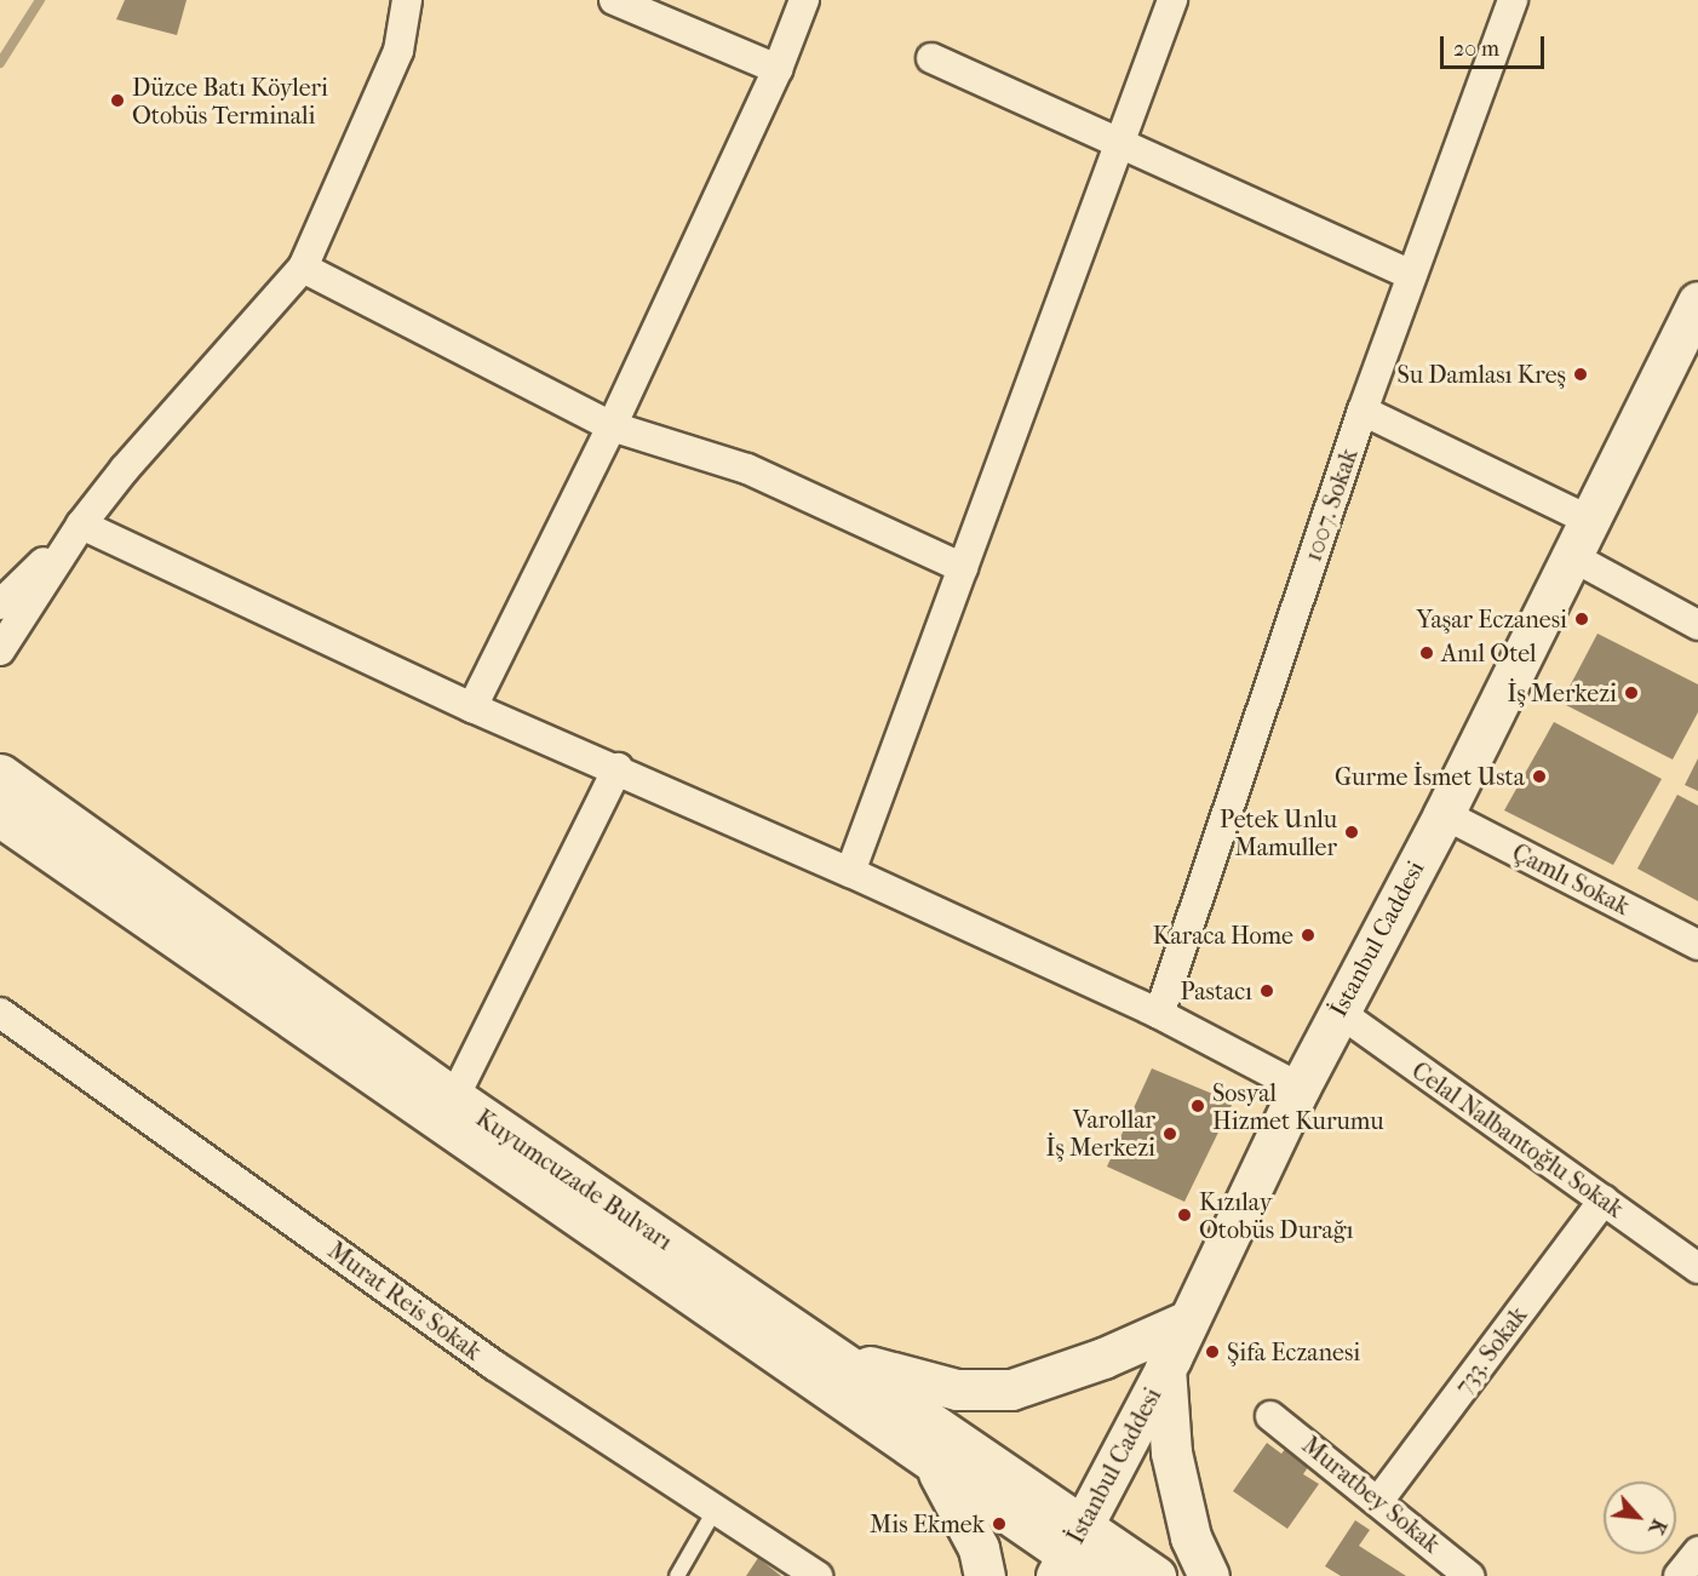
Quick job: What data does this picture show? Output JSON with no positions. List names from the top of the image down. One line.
{"streets":{"main road":["İstanbul Caddesi","Kuyumcuzade Bulvarı"],"street":["1007. Sokak","Çamlı Sokak","Celal Nalbantoğlu Sokak","Murat Reis Sokak","733. Sokak","Muratbey Sokak"]},"crossings":[["Çamlı Sokak","İstanbul Caddesi"],["İstanbul Caddesi","Celal Nalbantoğlu Sokak"],["İstanbul Caddesi","Kuyumcuzade Bulvarı"],["Celal Nalbantoğlu Sokak","733. Sokak"],["733. Sokak","Muratbey Sokak"]],"places":["Düzce Batı Köyleri Otobüs Terminali","Su Damlası Kreş","Yaşar Eczanesi","Anıl Otel","İş Merkezi","Gurme İsmet Usta","Petek Unlu Mamuller","Karaca Home","Pastacı","Sosyal Hizmet Kurumu","Varollar İş Merkezi","Kızılay Otobüs Durağı","Şifa Eczanesi","Mis Ekmek"],"scale_bar":"20 m","north":"bottom right"}
